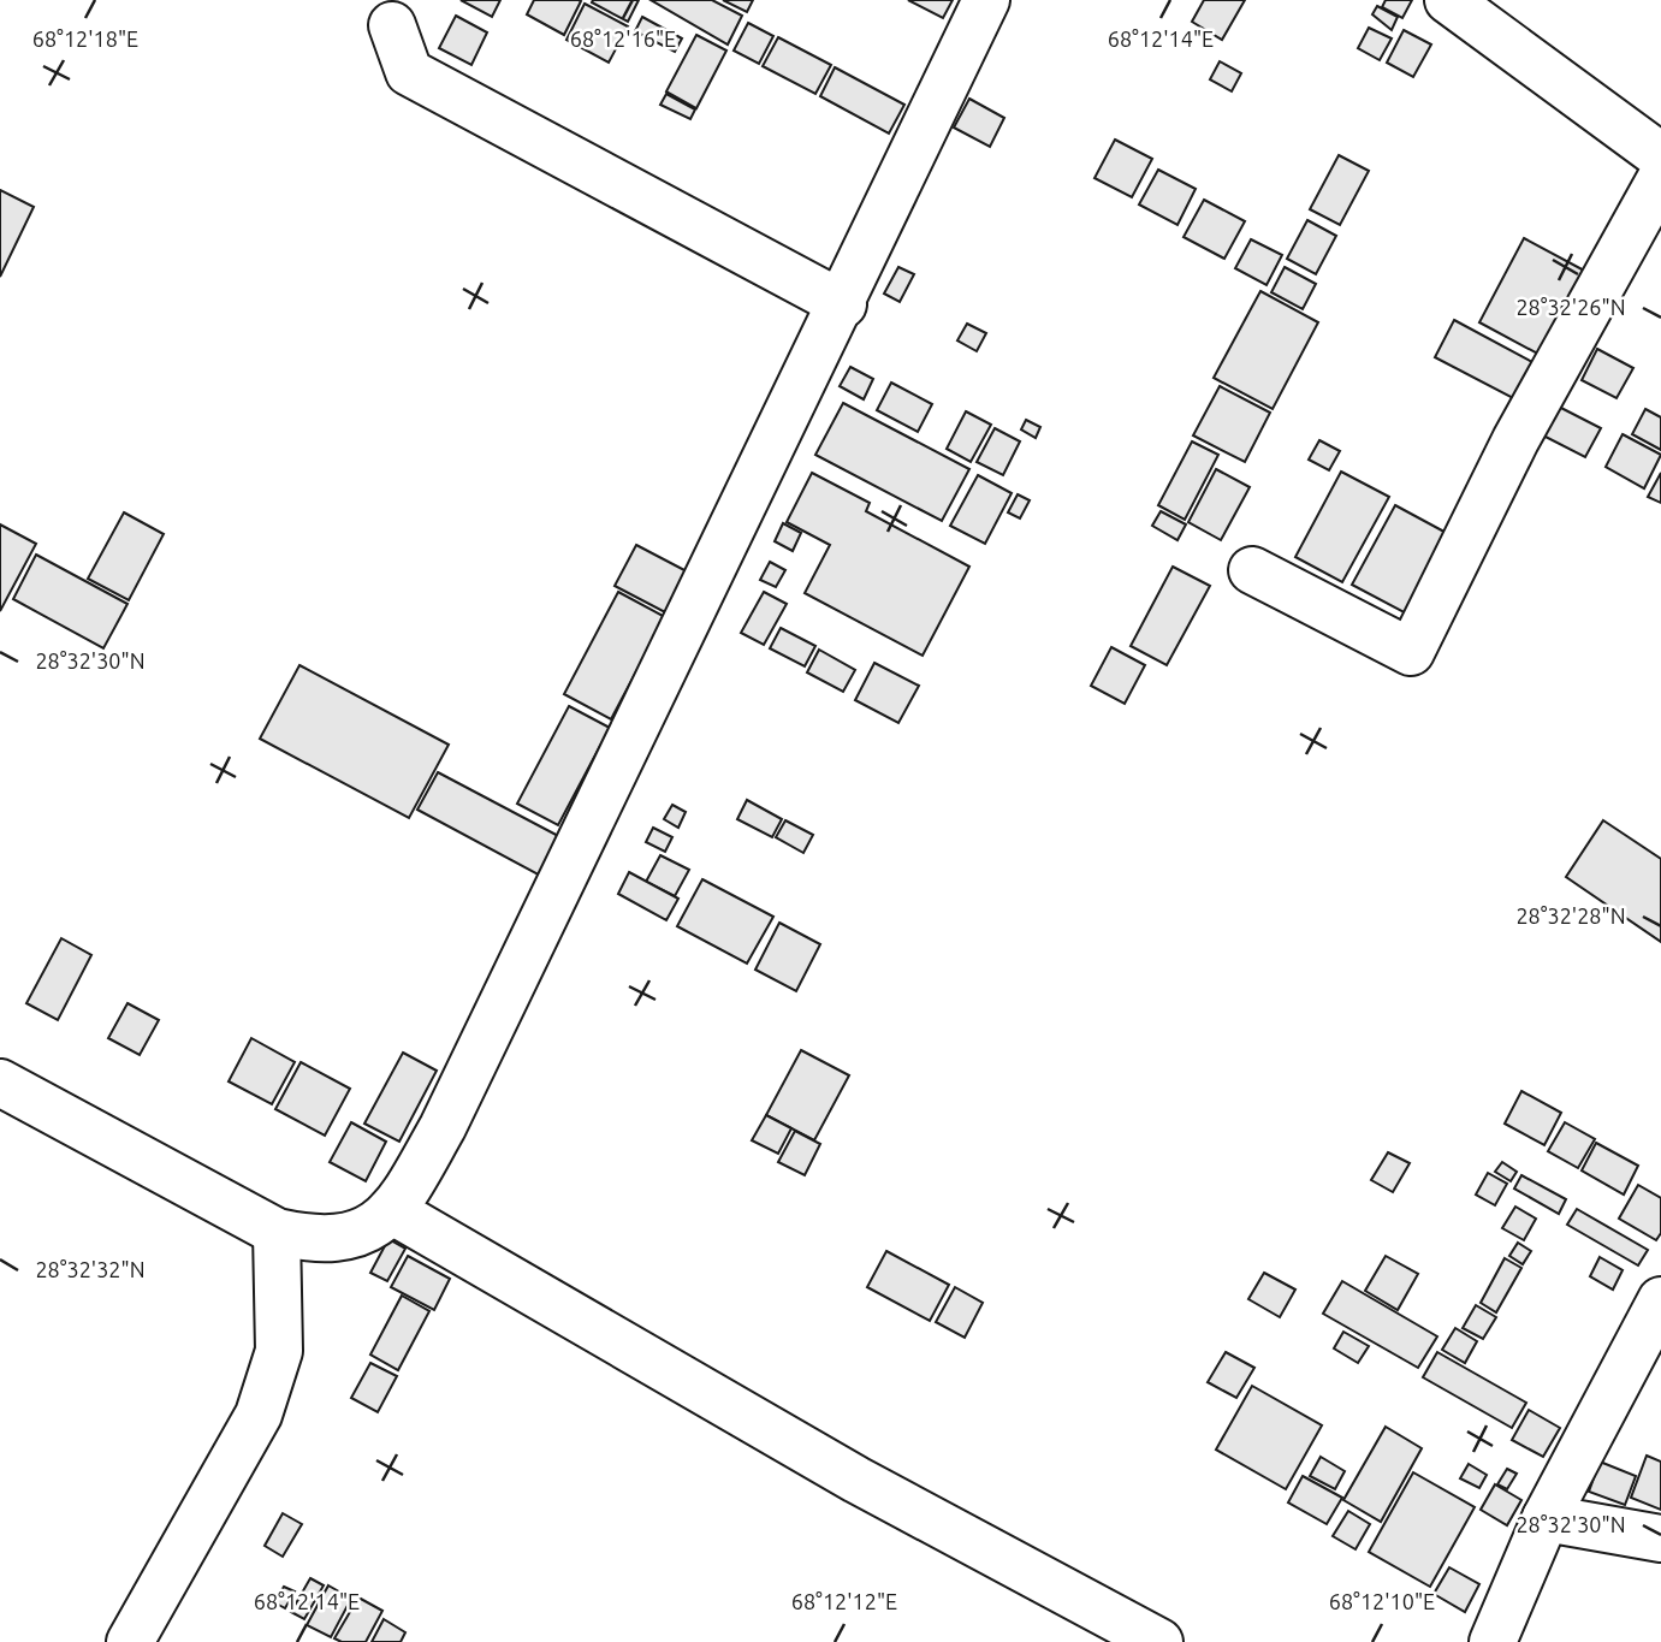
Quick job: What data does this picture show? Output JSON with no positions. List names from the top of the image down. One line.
{"coordinates":["68°12'18\"E","68°12'16\"E","68°12'14\"E","28°32'26\"N","28°32'30\"N","28°32'28\"N","28°32'32\"N","68°12'12\"E","68°12'10\"E"]}
